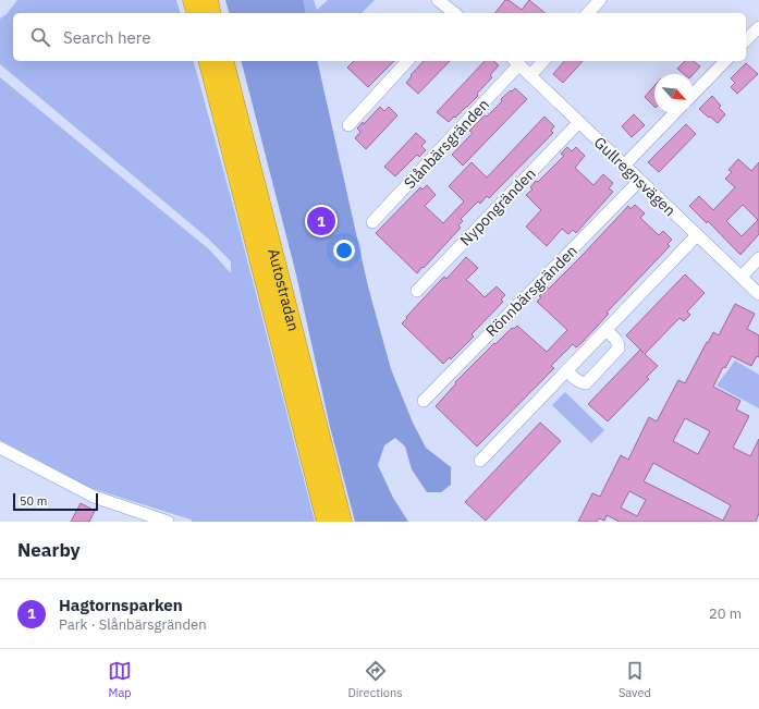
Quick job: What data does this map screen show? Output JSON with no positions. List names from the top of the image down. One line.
{"streets":{"highway":["Autostradan"],"street":["Slånbärsgränden","Gullregnsvägen","Nypongränden","Rönnbärsgränden"]},"crossings":[["Slånbärsgränden","Gullregnsvägen"],["Gullregnsvägen","Nypongränden"],["Gullregnsvägen","Rönnbärsgränden"]],"scale_bar":"50 m","north":"bottom right","page":{"search":"Search here","pins":"1","scale":"50 m","heading":"Nearby","list":[{"mark":"1","name":"Hagtornsparken","note":"Park · Slånbärsgränden","value":"20 m"}],"nav":["Map","Directions","Saved"]}}
